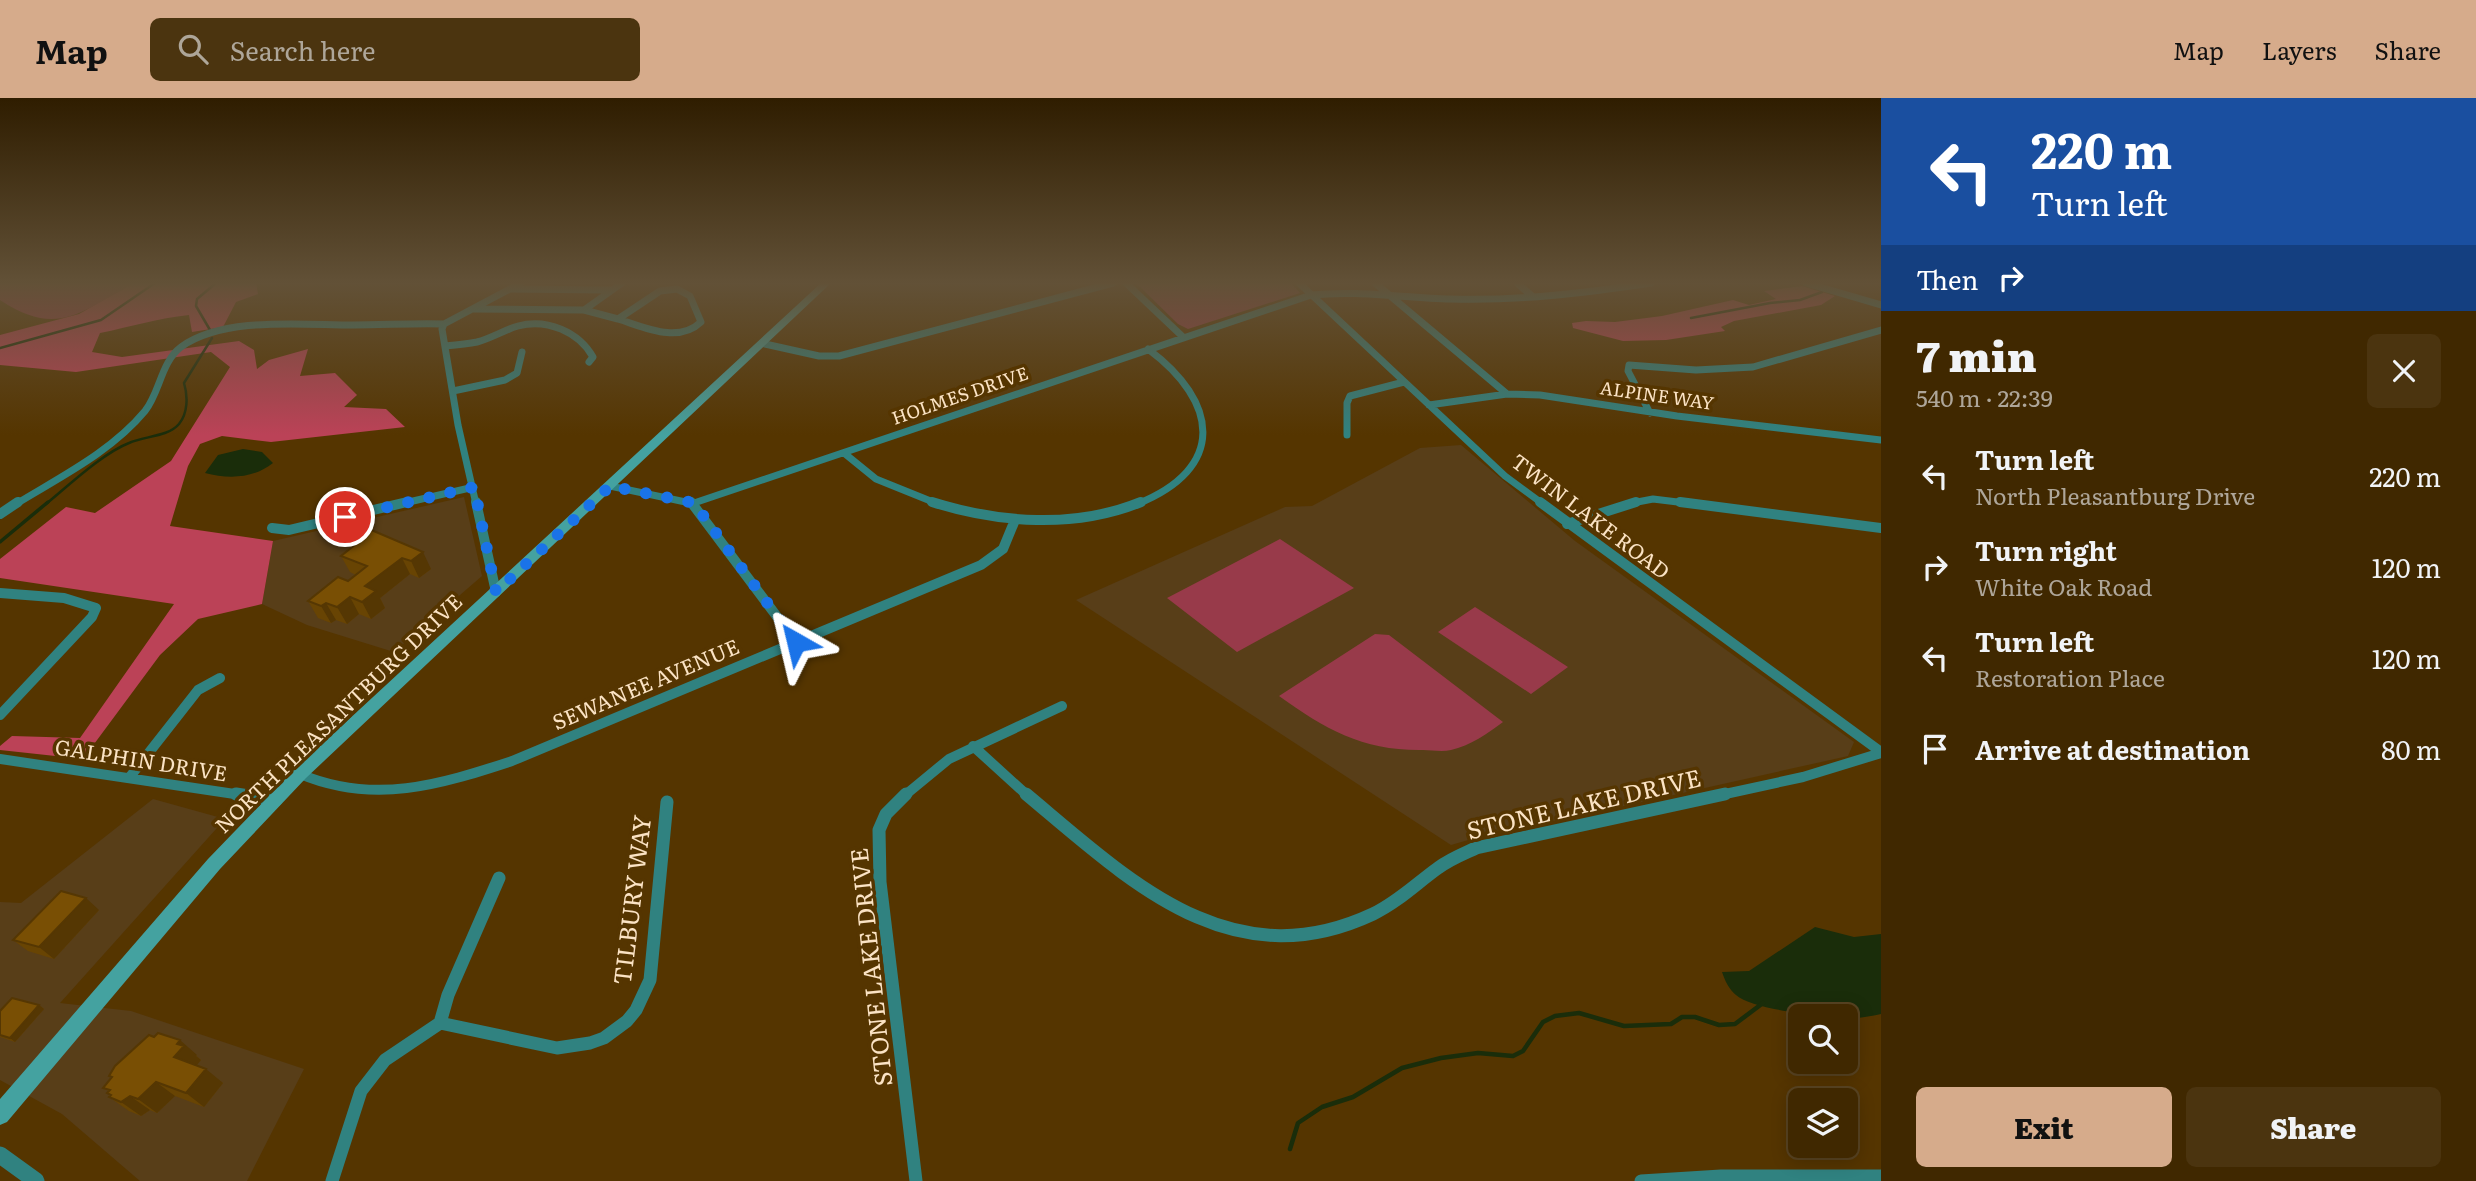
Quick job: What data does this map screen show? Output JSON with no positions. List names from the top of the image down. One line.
{"streets":{"main road":["NORTH PLEASANTBURG DRIVE"],"street":["HOLMES DRIVE","ALPINE WAY","TWIN LAKE ROAD","SEWANEE AVENUE","GALPHIN DRIVE","STONE LAKE DRIVE","TILBURY WAY"]},"crossings":[["ALPINE WAY","TWIN LAKE ROAD"],["TWIN LAKE ROAD","STONE LAKE DRIVE"],["SEWANEE AVENUE","NORTH PLEASANTBURG DRIVE"],["NORTH PLEASANTBURG DRIVE","GALPHIN DRIVE"]],"page":{"header":"Map","search":"Search here","nav":["Map","Layers","Share"],"turn":["220 m","Turn left"],"then":"Then","heading":["7 min","540 m · 22:39"],"list":[{"name":"Turn left","note":"North Pleasantburg Drive","value":"220 m"},{"name":"Turn right","note":"White Oak Road","value":"120 m"},{"name":"Turn left","note":"Restoration Place","value":"120 m"},{"name":"Arrive at destination","value":"80 m"}],"buttons":["Exit","Share"]}}
